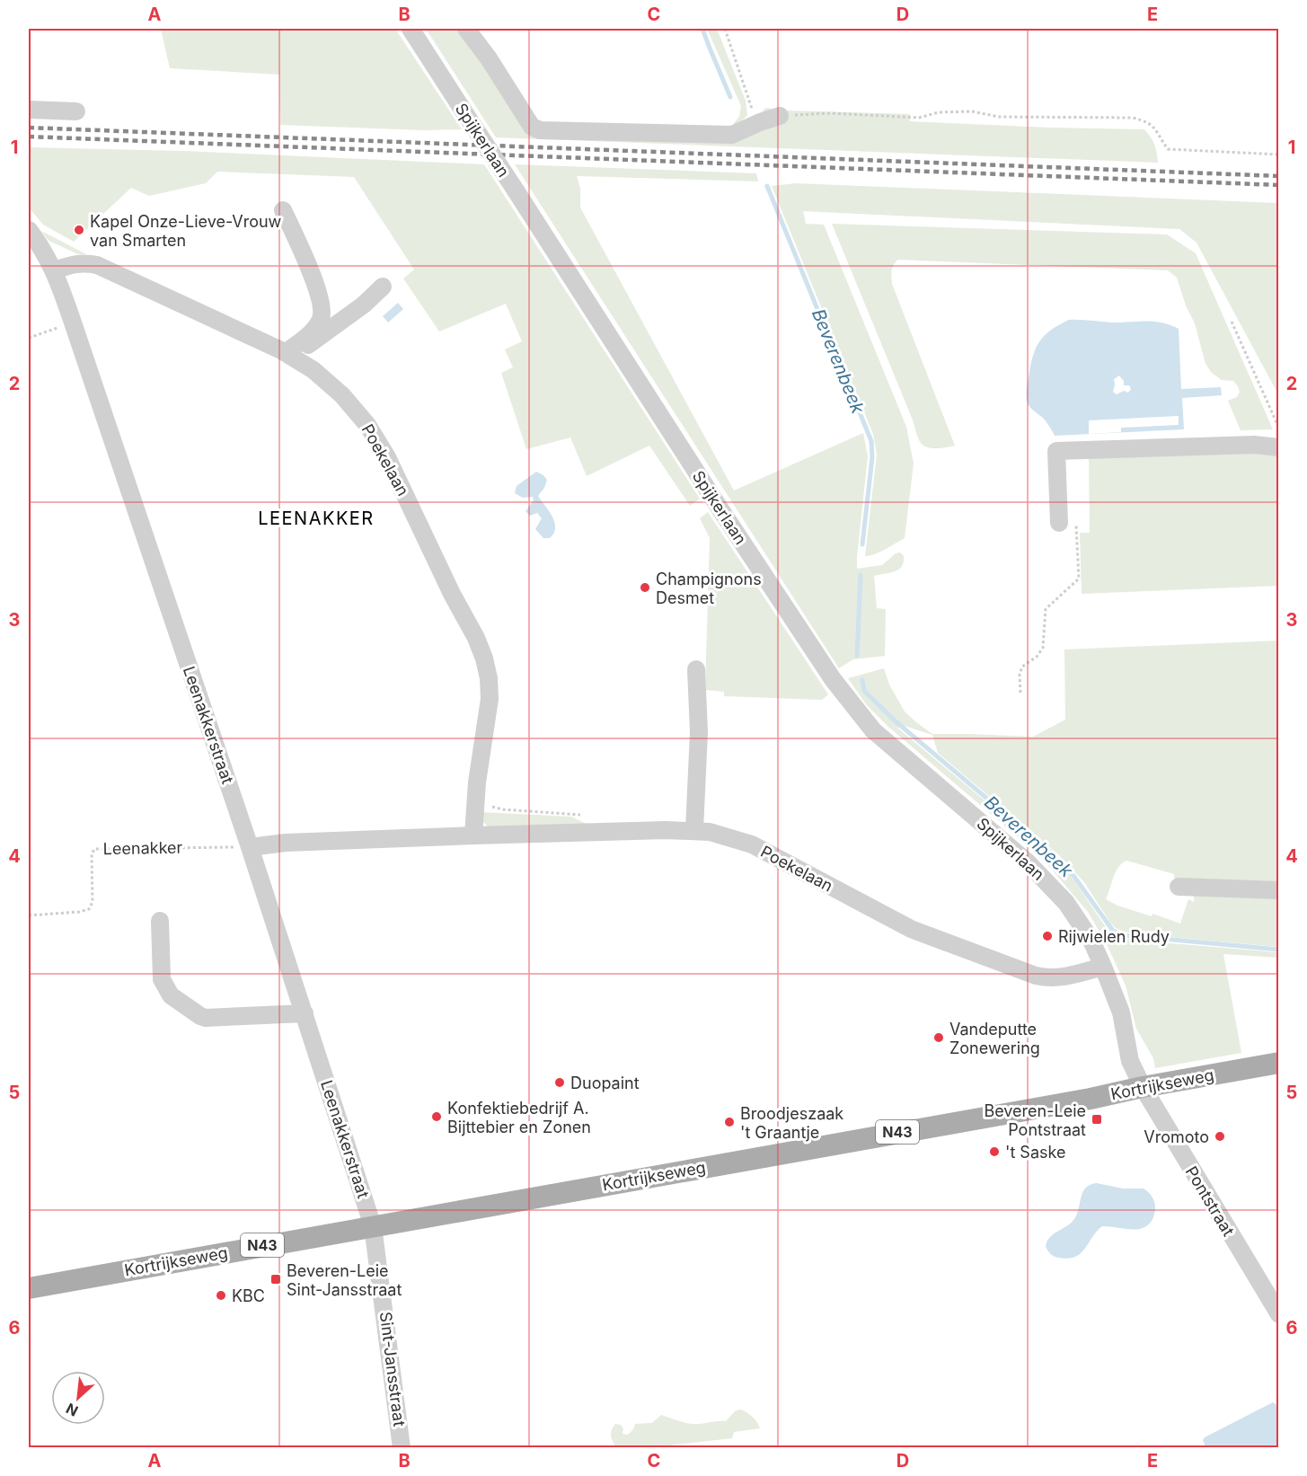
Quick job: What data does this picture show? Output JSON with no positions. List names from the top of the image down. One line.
{"streets":{"main road":["Kortrijkseweg","N43"],"street":["Spijkerlaan","Poekelaan","Leenakkerstraat","Pontstraat","Sint-Jansstraat"],"path":["Leenakker"]},"crossings":[["Spijkerlaan","Poekelaan"],["Spijkerlaan","Kortrijkseweg"],["Spijkerlaan","Pontstraat"],["Poekelaan","Leenakkerstraat"],["Poekelaan","Leenakker"],["Leenakkerstraat","Leenakker"],["Leenakkerstraat","Kortrijkseweg"],["Leenakkerstraat","Sint-Jansstraat"],["Kortrijkseweg","Pontstraat"],["Kortrijkseweg","Sint-Jansstraat"]],"districts":["LEENAKKER"],"water":["Beverenbeek"],"places":{"other":["Kapel Onze-Lieve-Vrouw van Smarten","Champignons Desmet","Rijwielen Rudy","Vandeputte Zonewering","Duopaint","Konfektiebedrijf A. Bijttebier en Zonen","Broodjeszaak 't Graantje","Vromoto","'t Saske","KBC"],"transit":["Beveren-Leie Pontstraat","Beveren-Leie Sint-Jansstraat"]},"north":"bottom left","grid":{"columns":["A","B","C","D","E"],"rows":["1","2","3","4","5","6"]}}
